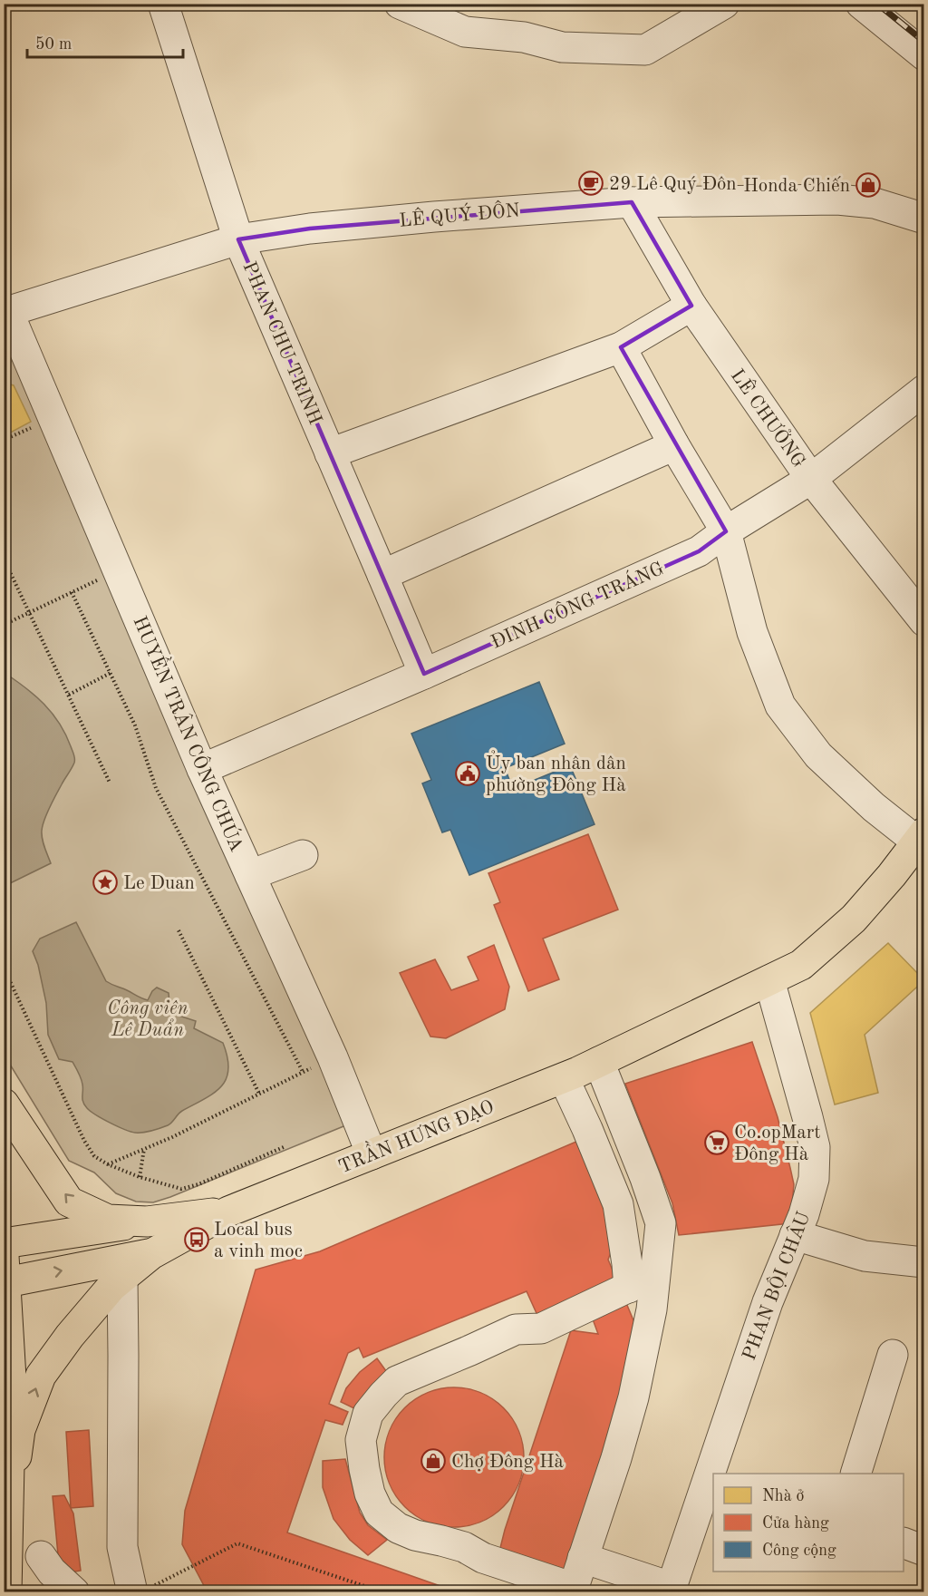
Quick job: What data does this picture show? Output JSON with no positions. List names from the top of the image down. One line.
{"streets":{"main road":["TRẦN HƯNG ĐẠO"],"street":["LÊ QUÝ ĐÔN","PHAN CHU TRINH","LÊ CHƯỞNG","ĐINH CÔNG TRÁNG","HUYỀN TRÂN CÔNG CHÚA","PHAN BỘI CHÂU"]},"crossings":[["LÊ QUÝ ĐÔN","PHAN CHU TRINH"],["LÊ QUÝ ĐÔN","LÊ CHƯỞNG"],["LÊ QUÝ ĐÔN","HUYỀN TRÂN CÔNG CHÚA"],["PHAN CHU TRINH","ĐINH CÔNG TRÁNG"],["LÊ CHƯỞNG","ĐINH CÔNG TRÁNG"],["ĐINH CÔNG TRÁNG","HUYỀN TRÂN CÔNG CHÚA"],["HUYỀN TRÂN CÔNG CHÚA","TRẦN HƯNG ĐẠO"],["TRẦN HƯNG ĐẠO","PHAN BỘI CHÂU"]],"parks":["Công viên Lê Duẩn"],"places":{"cafe":["29 Lê Quý Đôn"],"shop":["Honda Chiến","Chợ Đông Hà"],"public building":["Ủy ban nhân dân phường Đông Hà"],"place":["Le Duan"],"supermarket":["Co.opMart Đông Hà"],"bus stop":["Local bus a vinh moc"]},"legend":["Nhà ở","Cửa hàng","Công cộng"],"scale_bar":"50 m"}
